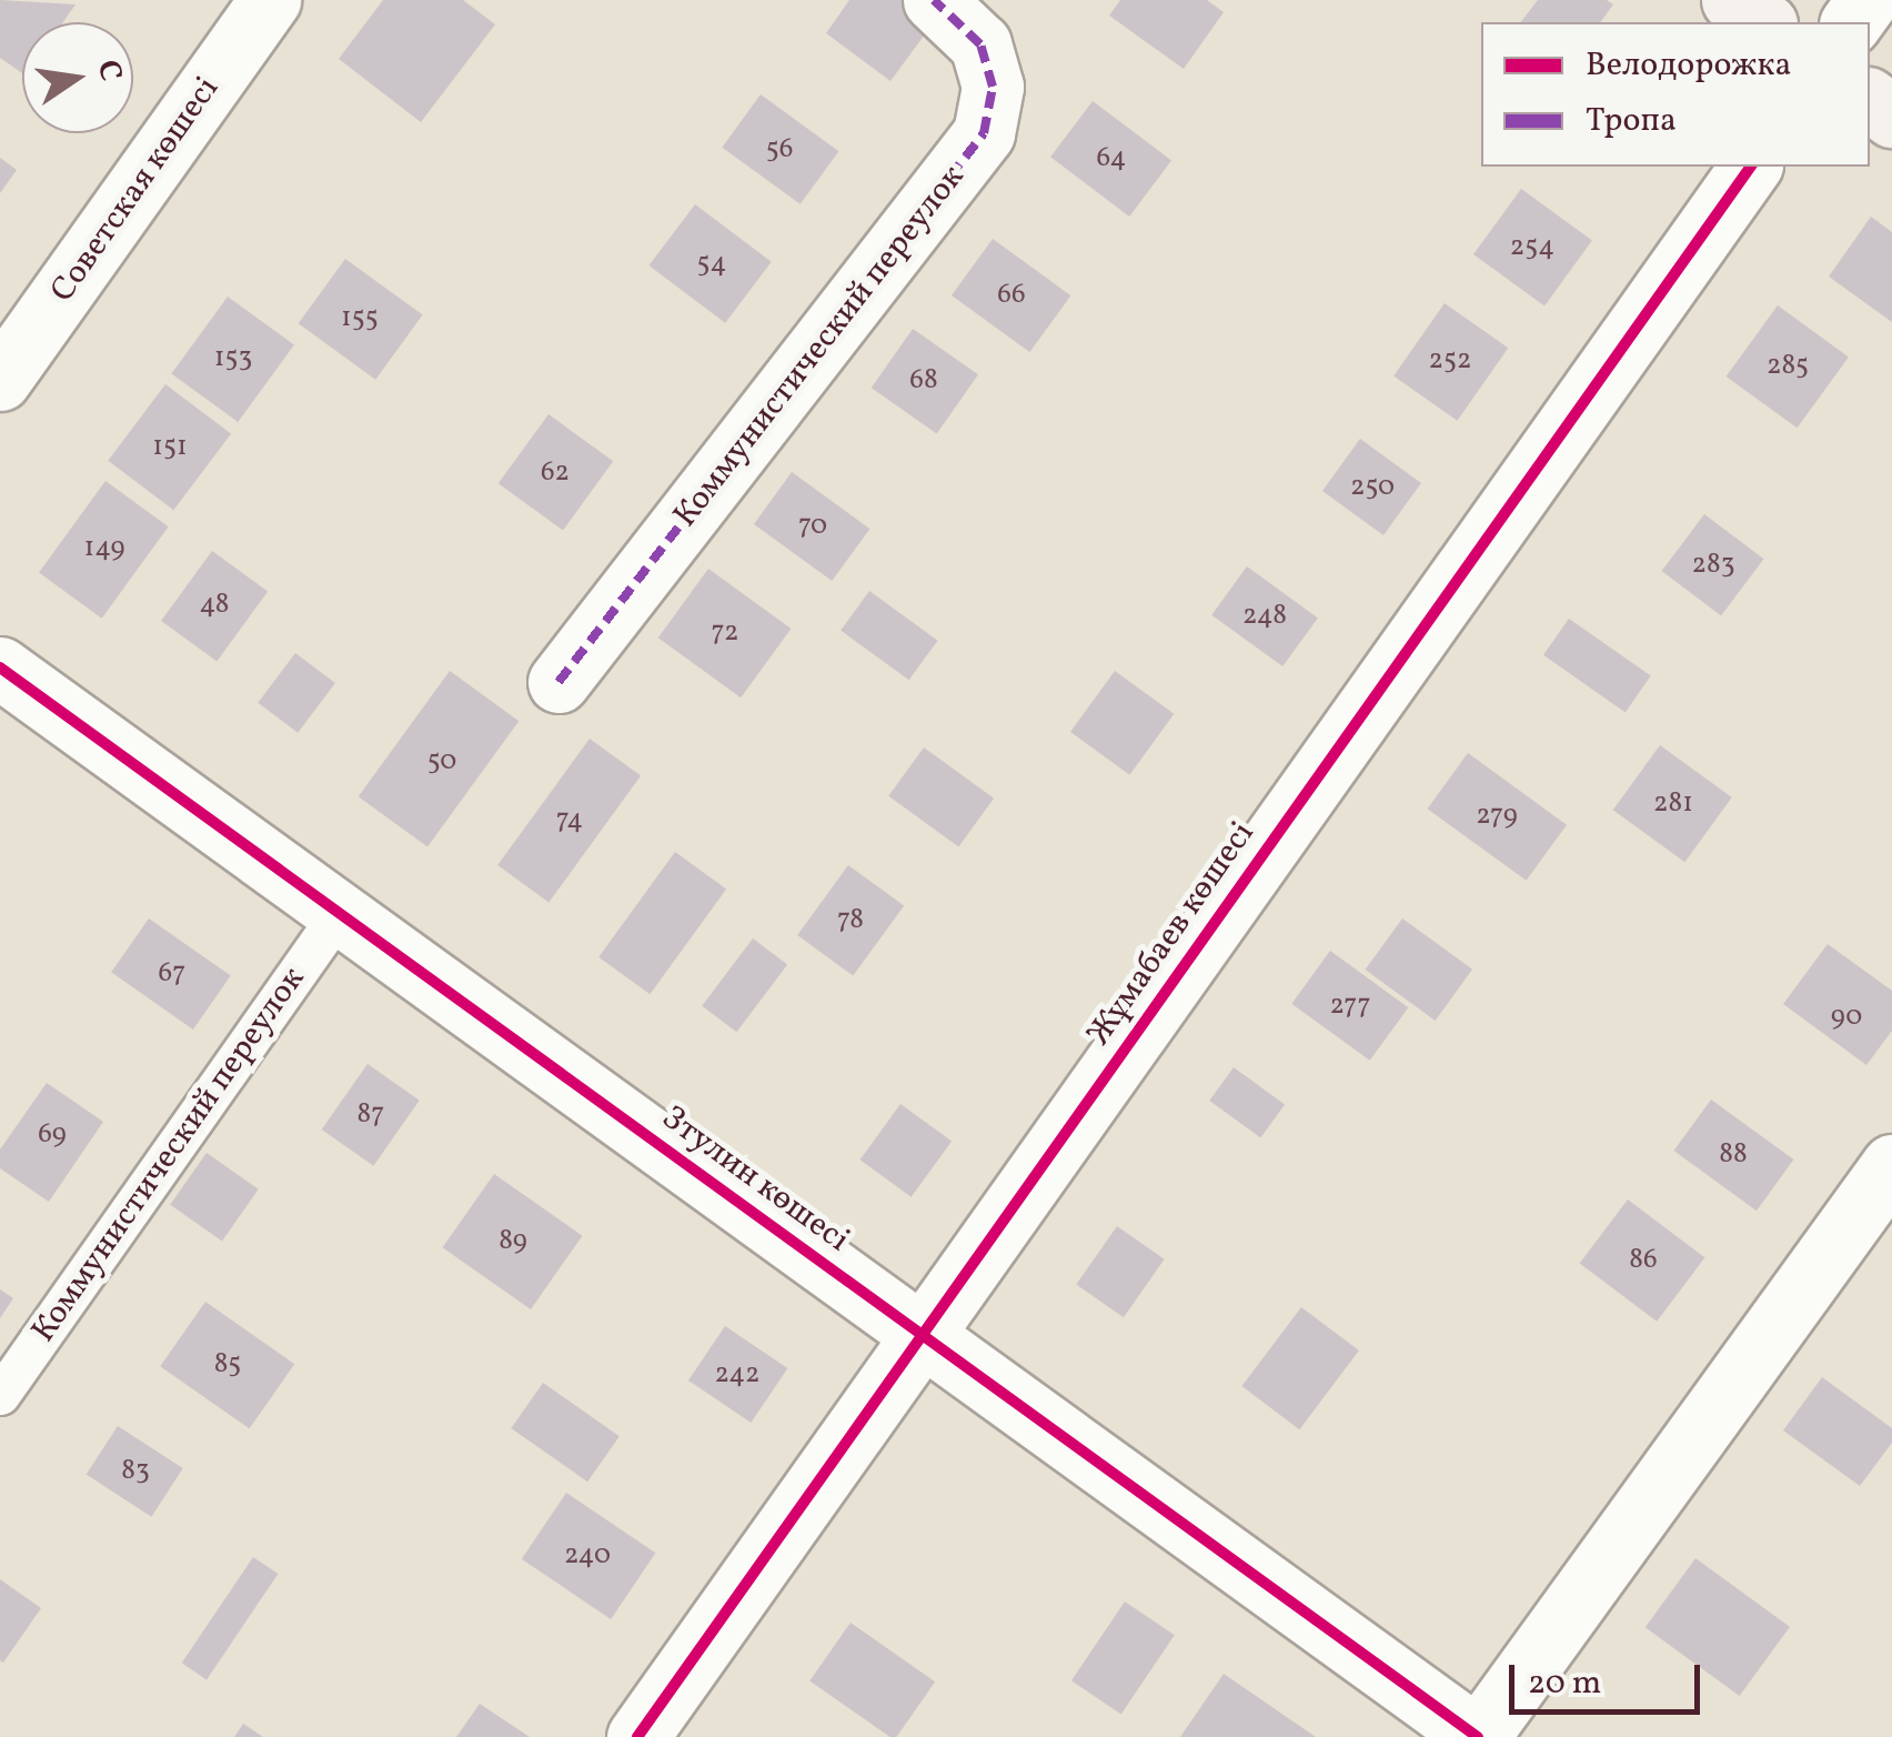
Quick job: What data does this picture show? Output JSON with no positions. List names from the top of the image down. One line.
{"streets":{"street":["Советская көшесі","Коммунистический переулок","Жұмабаев көшесі","Зтулин көшесі"]},"crossings":[["Коммунистический переулок","Зтулин көшесі"],["Жұмабаев көшесі","Зтулин көшесі"]],"house_numbers":["56","64","254","54","66","155","153","252","285","68","151","62","250","70","149","283","48","248","72","50","281","279","74","78","67","277","90","87","69","88","89","86","85","242","83","240"],"legend":["Велодорожка","Тропа"],"scale_bar":"20 m","north":"right"}
